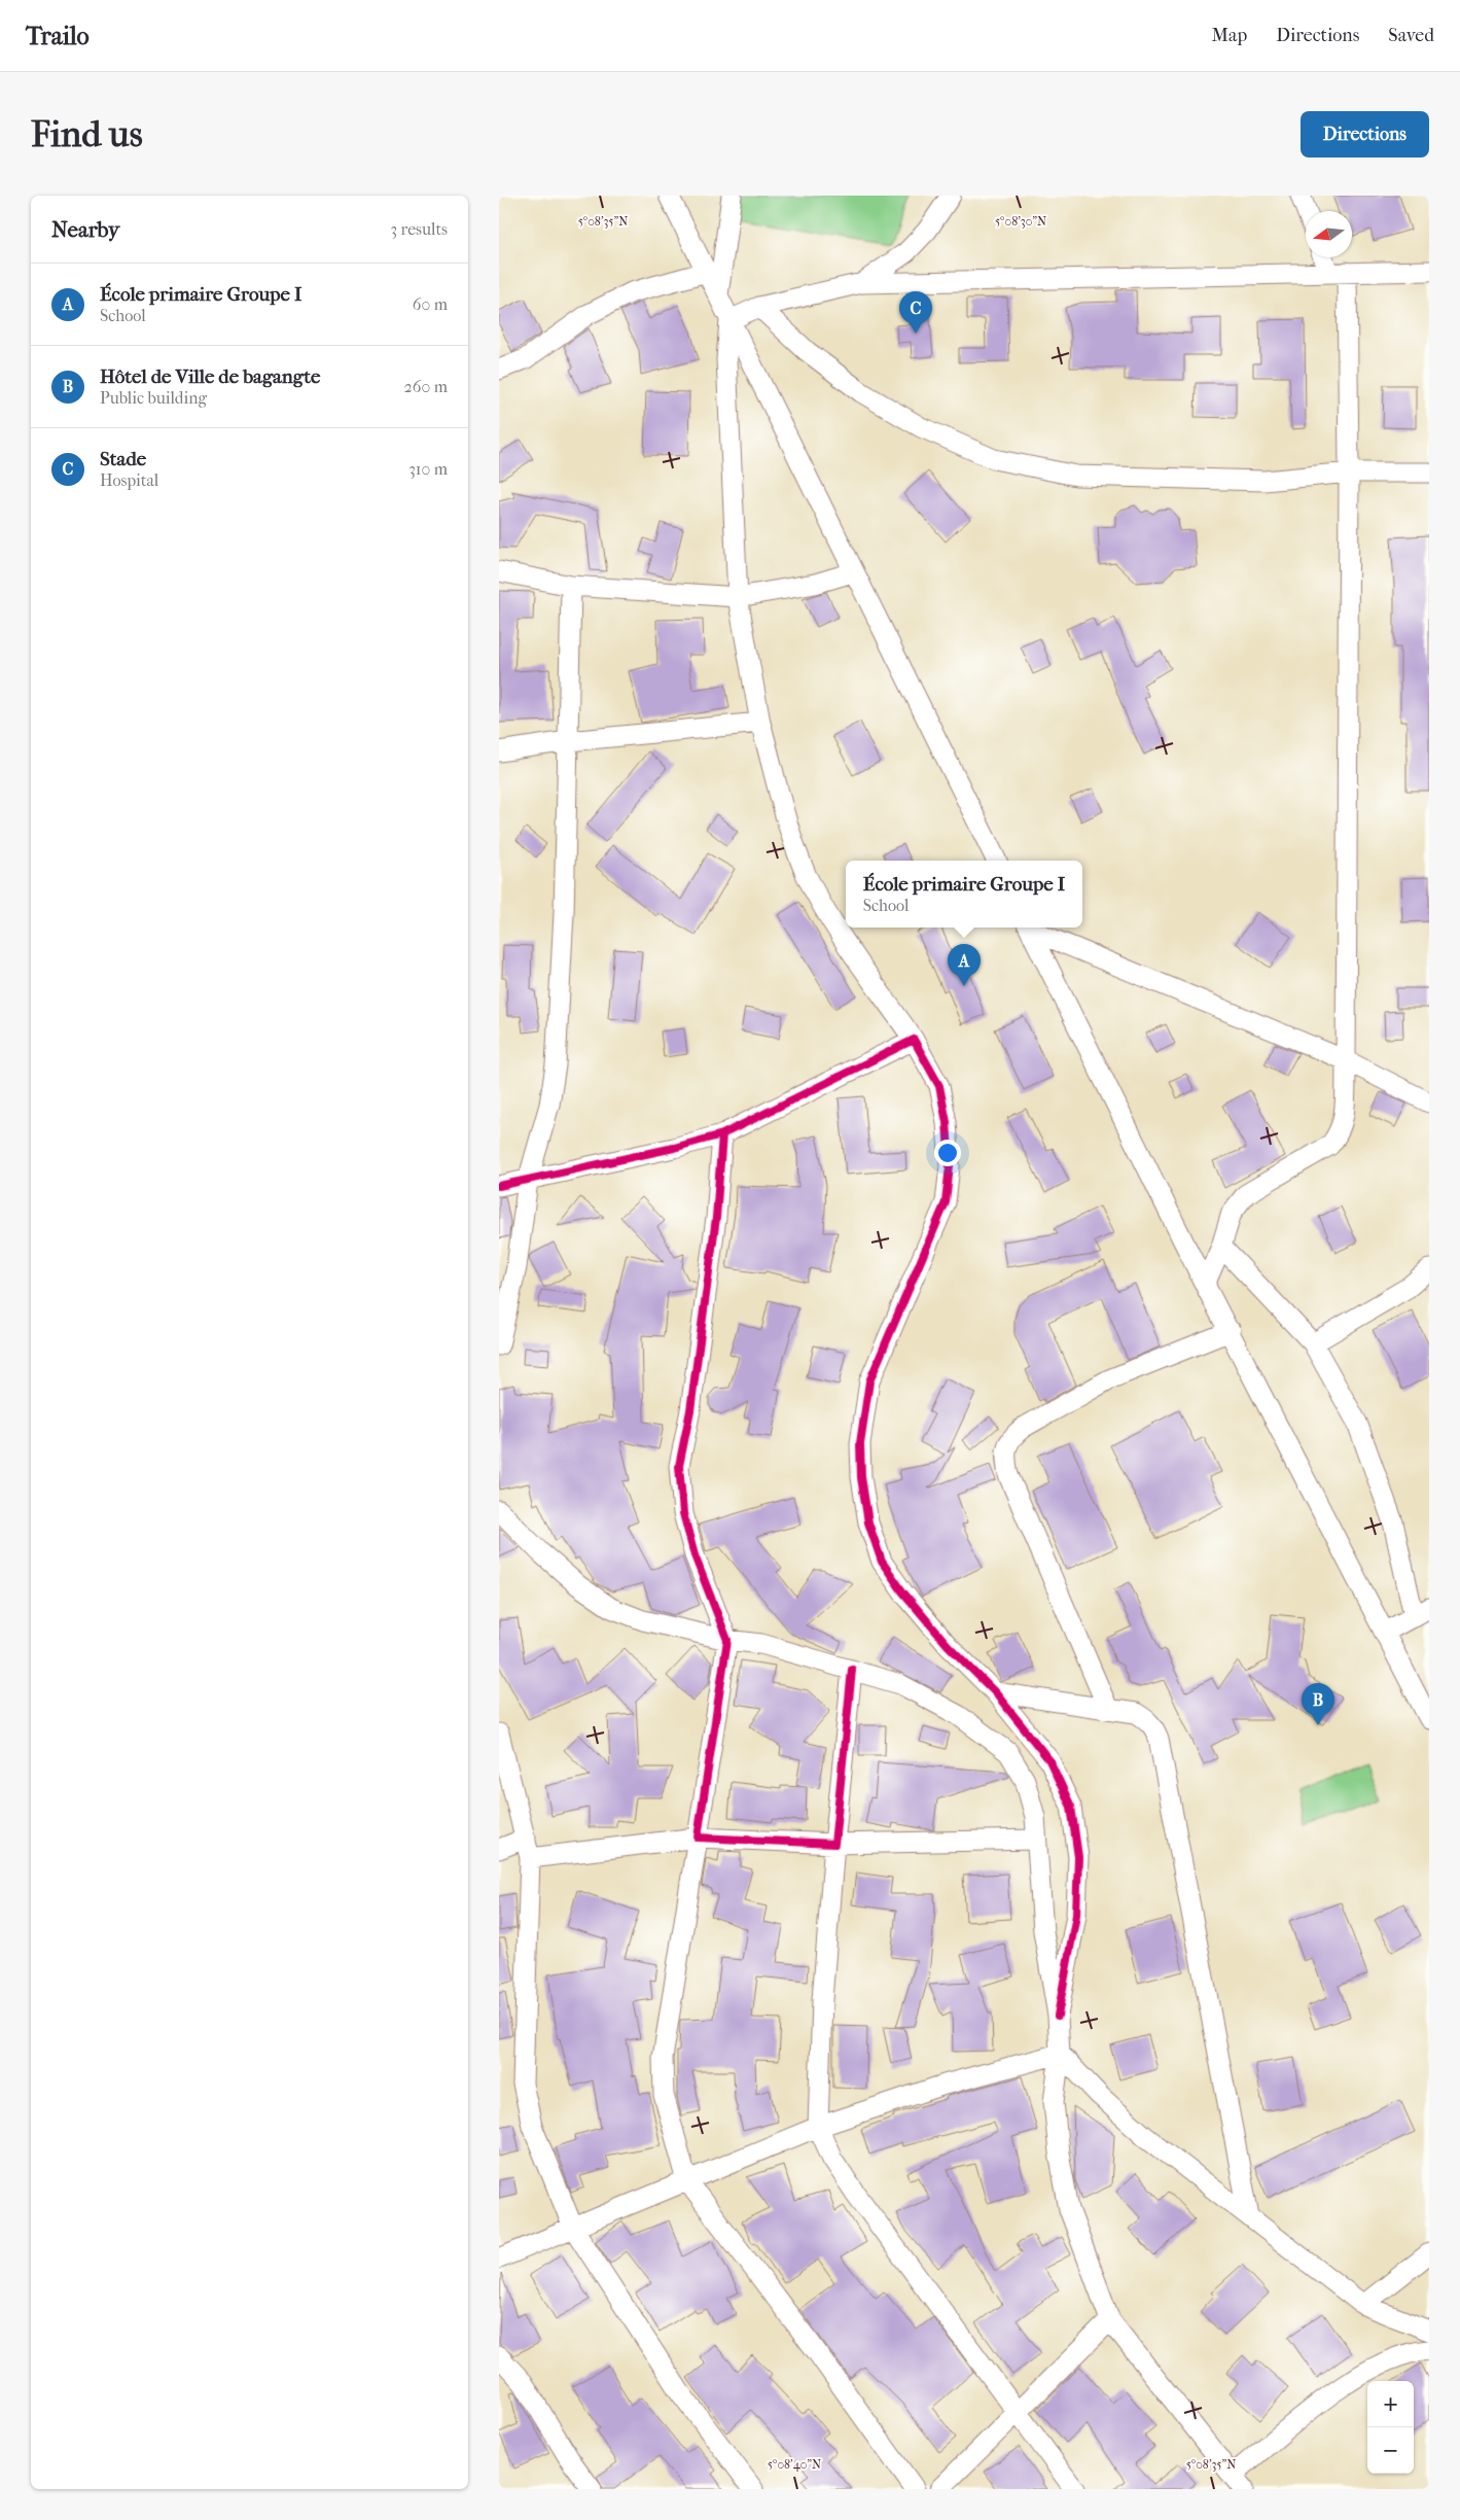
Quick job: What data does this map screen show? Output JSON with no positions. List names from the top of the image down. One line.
{"north":"left","page":{"header":"Trailo","nav":["Map","Directions","Saved"],"buttons":"Directions","title":"Find us","heading":["Nearby","3 results"],"list":[{"mark":"A","name":"École primaire Groupe I","note":"School","value":"60 m"},{"mark":"B","name":"Hôtel de Ville de bagangte","note":"Public building","value":"260 m"},{"mark":"C","name":"Stade","note":"Hospital","value":"310 m"}],"pins":["C","A","B"],"popup":["École primaire Groupe I","School"],"map_buttons":["+","−"]},"coordinates":["5°08'35\"N","5°08'30\"N","5°08'40\"N"]}
